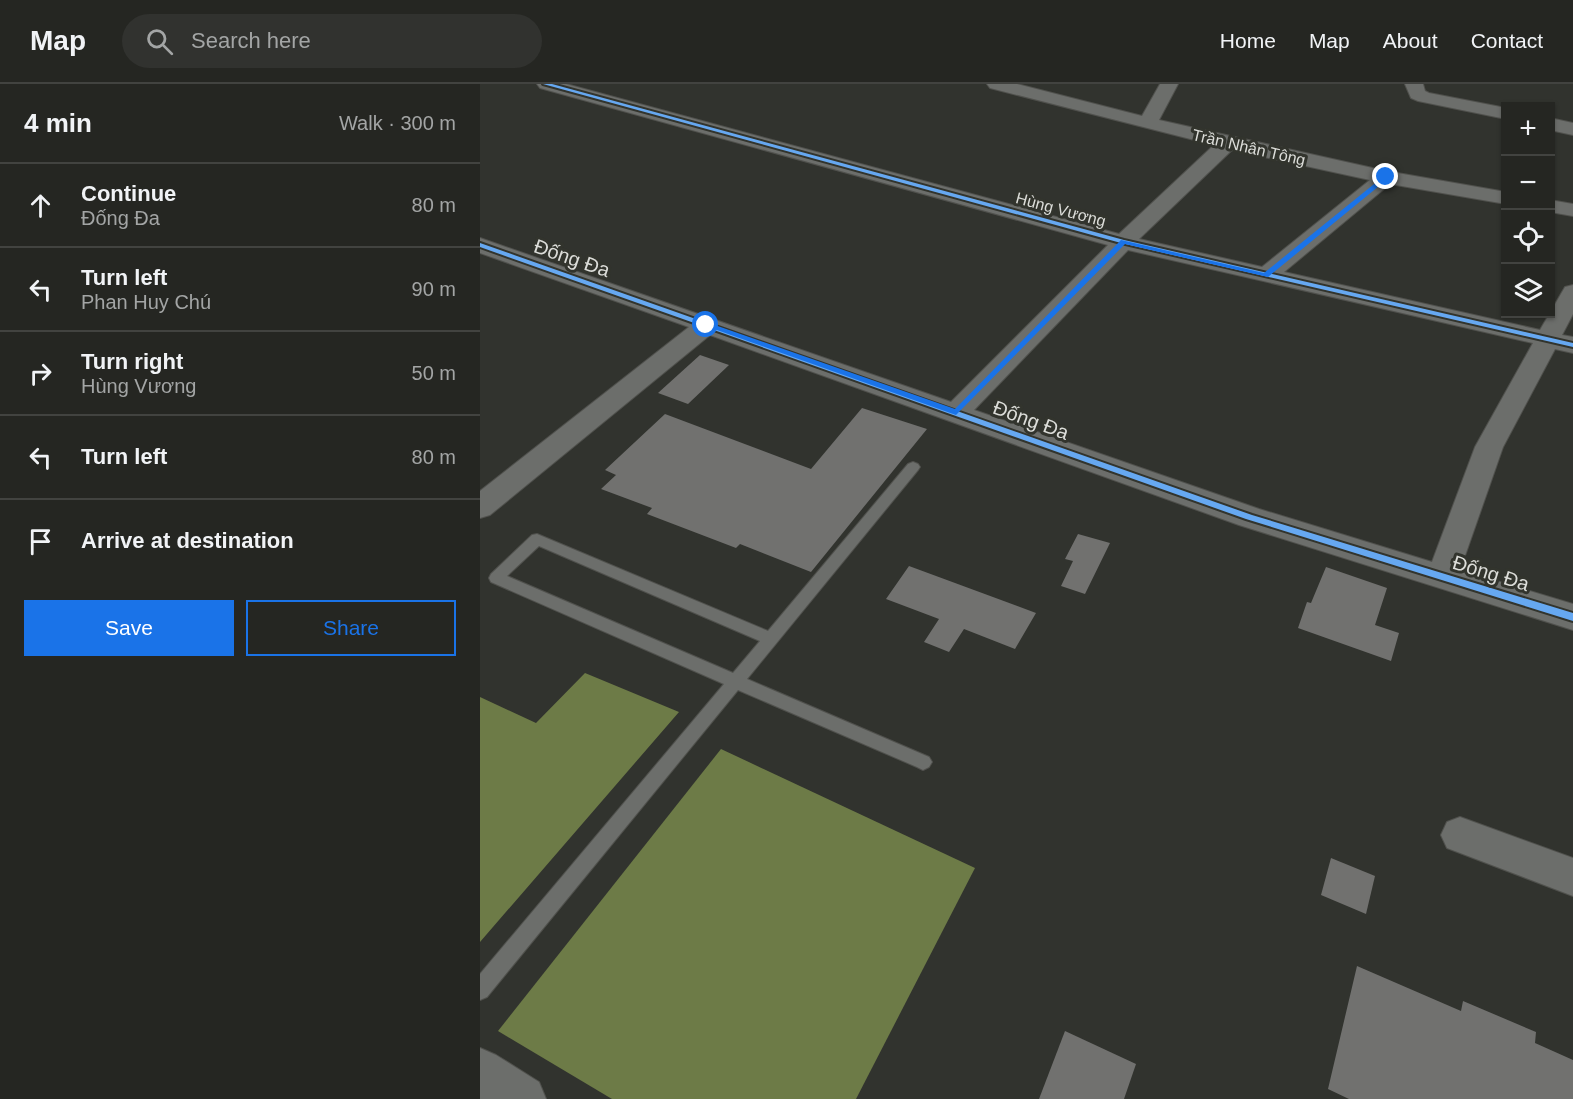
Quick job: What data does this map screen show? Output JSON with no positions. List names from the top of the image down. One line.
{"streets":{"street":["Trần Nhân Tông","Hùng Vương","Đống Đa"]},"page":{"header":"Map","search":"Search here","nav":["Home","Map","About","Contact"],"heading":["4 min","Walk · 300 m"],"map_buttons":["+","−"],"list":[["Continue","Đống Đa","80 m"],["Turn left","Phan Huy Chú","90 m"],["Turn right","Hùng Vương","50 m"],["Turn left","80 m"],"Arrive at destination"],"buttons":["Save","Share"]}}
